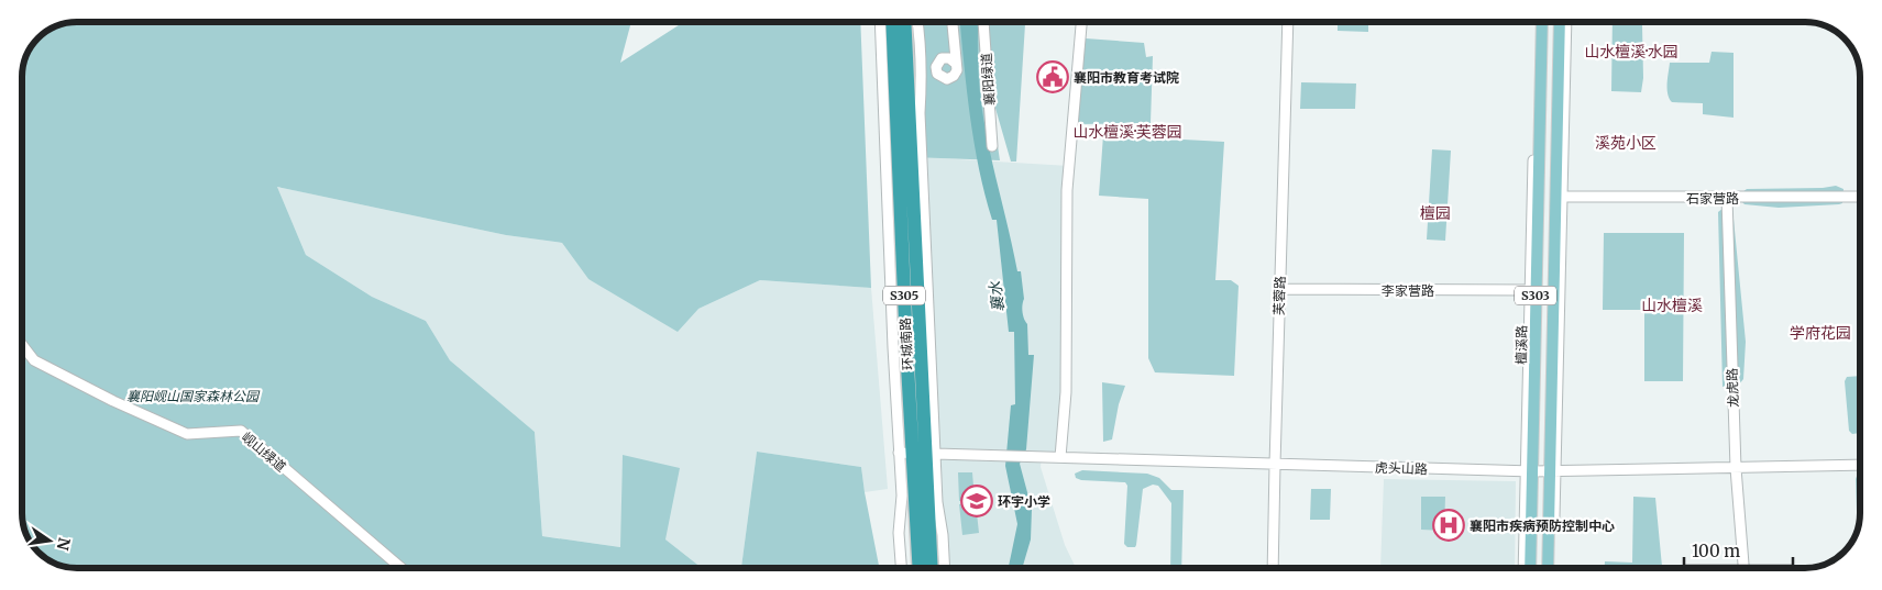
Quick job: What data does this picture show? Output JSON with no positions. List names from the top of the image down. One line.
{"streets":{"highway":["S305","环城南路"],"main road":["S303","檀溪路"],"street":["襄阳绿道","石家营路","李家营路","芙蓉路","龙虎路","岘山绿道","虎头山路"]},"crossings":[["石家营路","S303"],["石家营路","龙虎路"],["李家营路","芙蓉路"],["李家营路","檀溪路"],["芙蓉路","虎头山路"],["S303","虎头山路"],["环城南路","虎头山路"],["檀溪路","虎头山路"],["龙虎路","虎头山路"]],"districts":["山水檀溪·水园","山水檀溪·芙蓉园","溪苑小区","檀园","山水檀溪","学府花园"],"water":["襄水"],"parks":["襄阳岘山国家森林公园"],"places":{"public building":["襄阳市教育考试院"],"school or university":["环宇小学"],"hospital":["襄阳市疾病预防控制中心"]},"scale_bar":"100 m","north":"right"}
